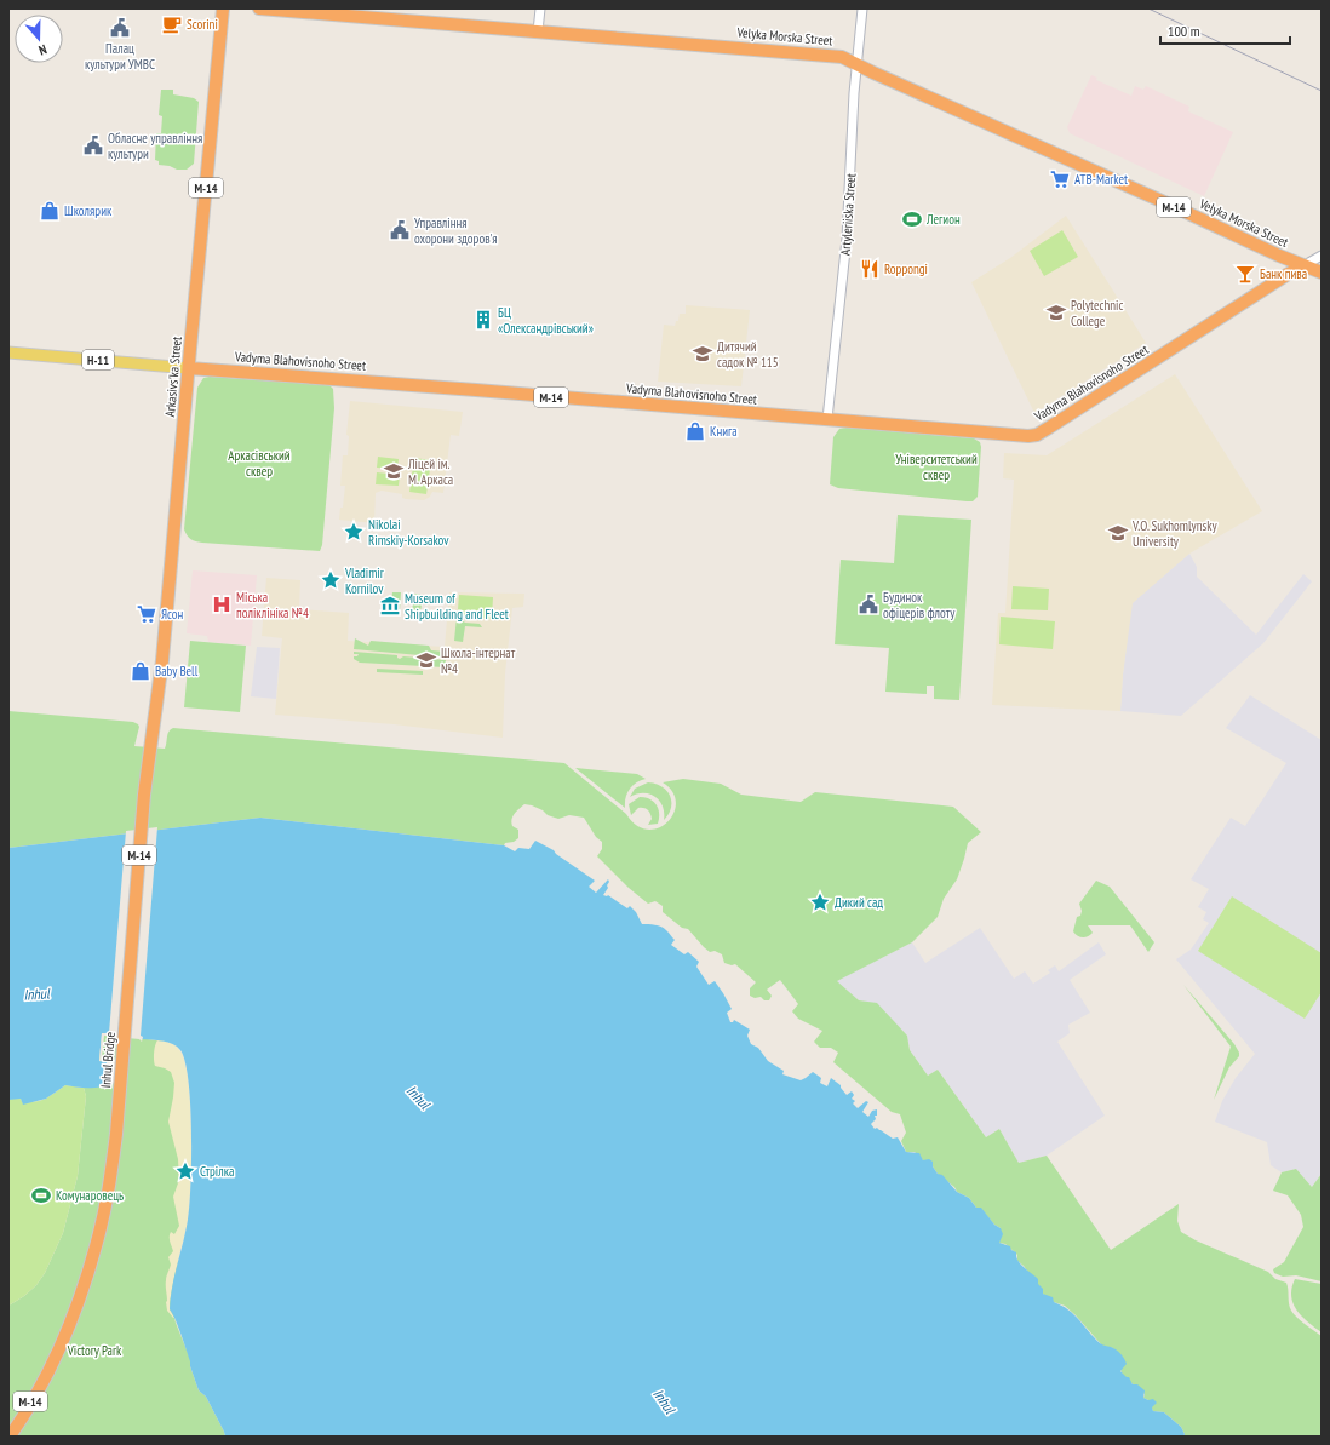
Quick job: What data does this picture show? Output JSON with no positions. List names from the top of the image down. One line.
{"streets":{"highway":["Velyka Morska Street","М-14","Vadyma Blahovisnoho Street","Arkasivs'ka Street","Inhul Bridge"],"main road":["Н-11"],"street":["Artyleriiska Street"]},"crossings":[["Velyka Morska Street","Artyleriiska Street"],["Velyka Morska Street","Vadyma Blahovisnoho Street"],["Artyleriiska Street","Vadyma Blahovisnoho Street"],["Vadyma Blahovisnoho Street","Arkasivs'ka Street"],["Arkasivs'ka Street","Inhul Bridge"]],"water":["Inhul"],"parks":["Аркасівський сквер","Університетський сквер","Victory Park"],"places":{"cafe":["Scorini"],"public building":["Палац культури УМВС","Обласне управління культури","Управління охорони здоров'я","Будинок офіцерів флоту"],"supermarket":["ATB-Market","Ясон"],"shop":["Школярик","Книга","Baby Bell"],"sports":["Легион","Комунаровець"],"restaurant":["Roppongi"],"bar":["Банк пива"],"school or university":["Polytechnic College","Дитячий садок № 115","Ліцей ім. М. Аркаса","V.O. Sukhomlynsky University","Школа-інтернат №4"],"building":["БЦ «Олександрівський»"],"place":["Nikolai Rimskiy-Korsakov","Vladimir Kornilov","Дикий сад","Стрілка"],"hospital":["Міська поліклініка №4"],"museum":["Museum of Shipbuilding and Fleet"]},"scale_bar":"100 m","north":"bottom"}
